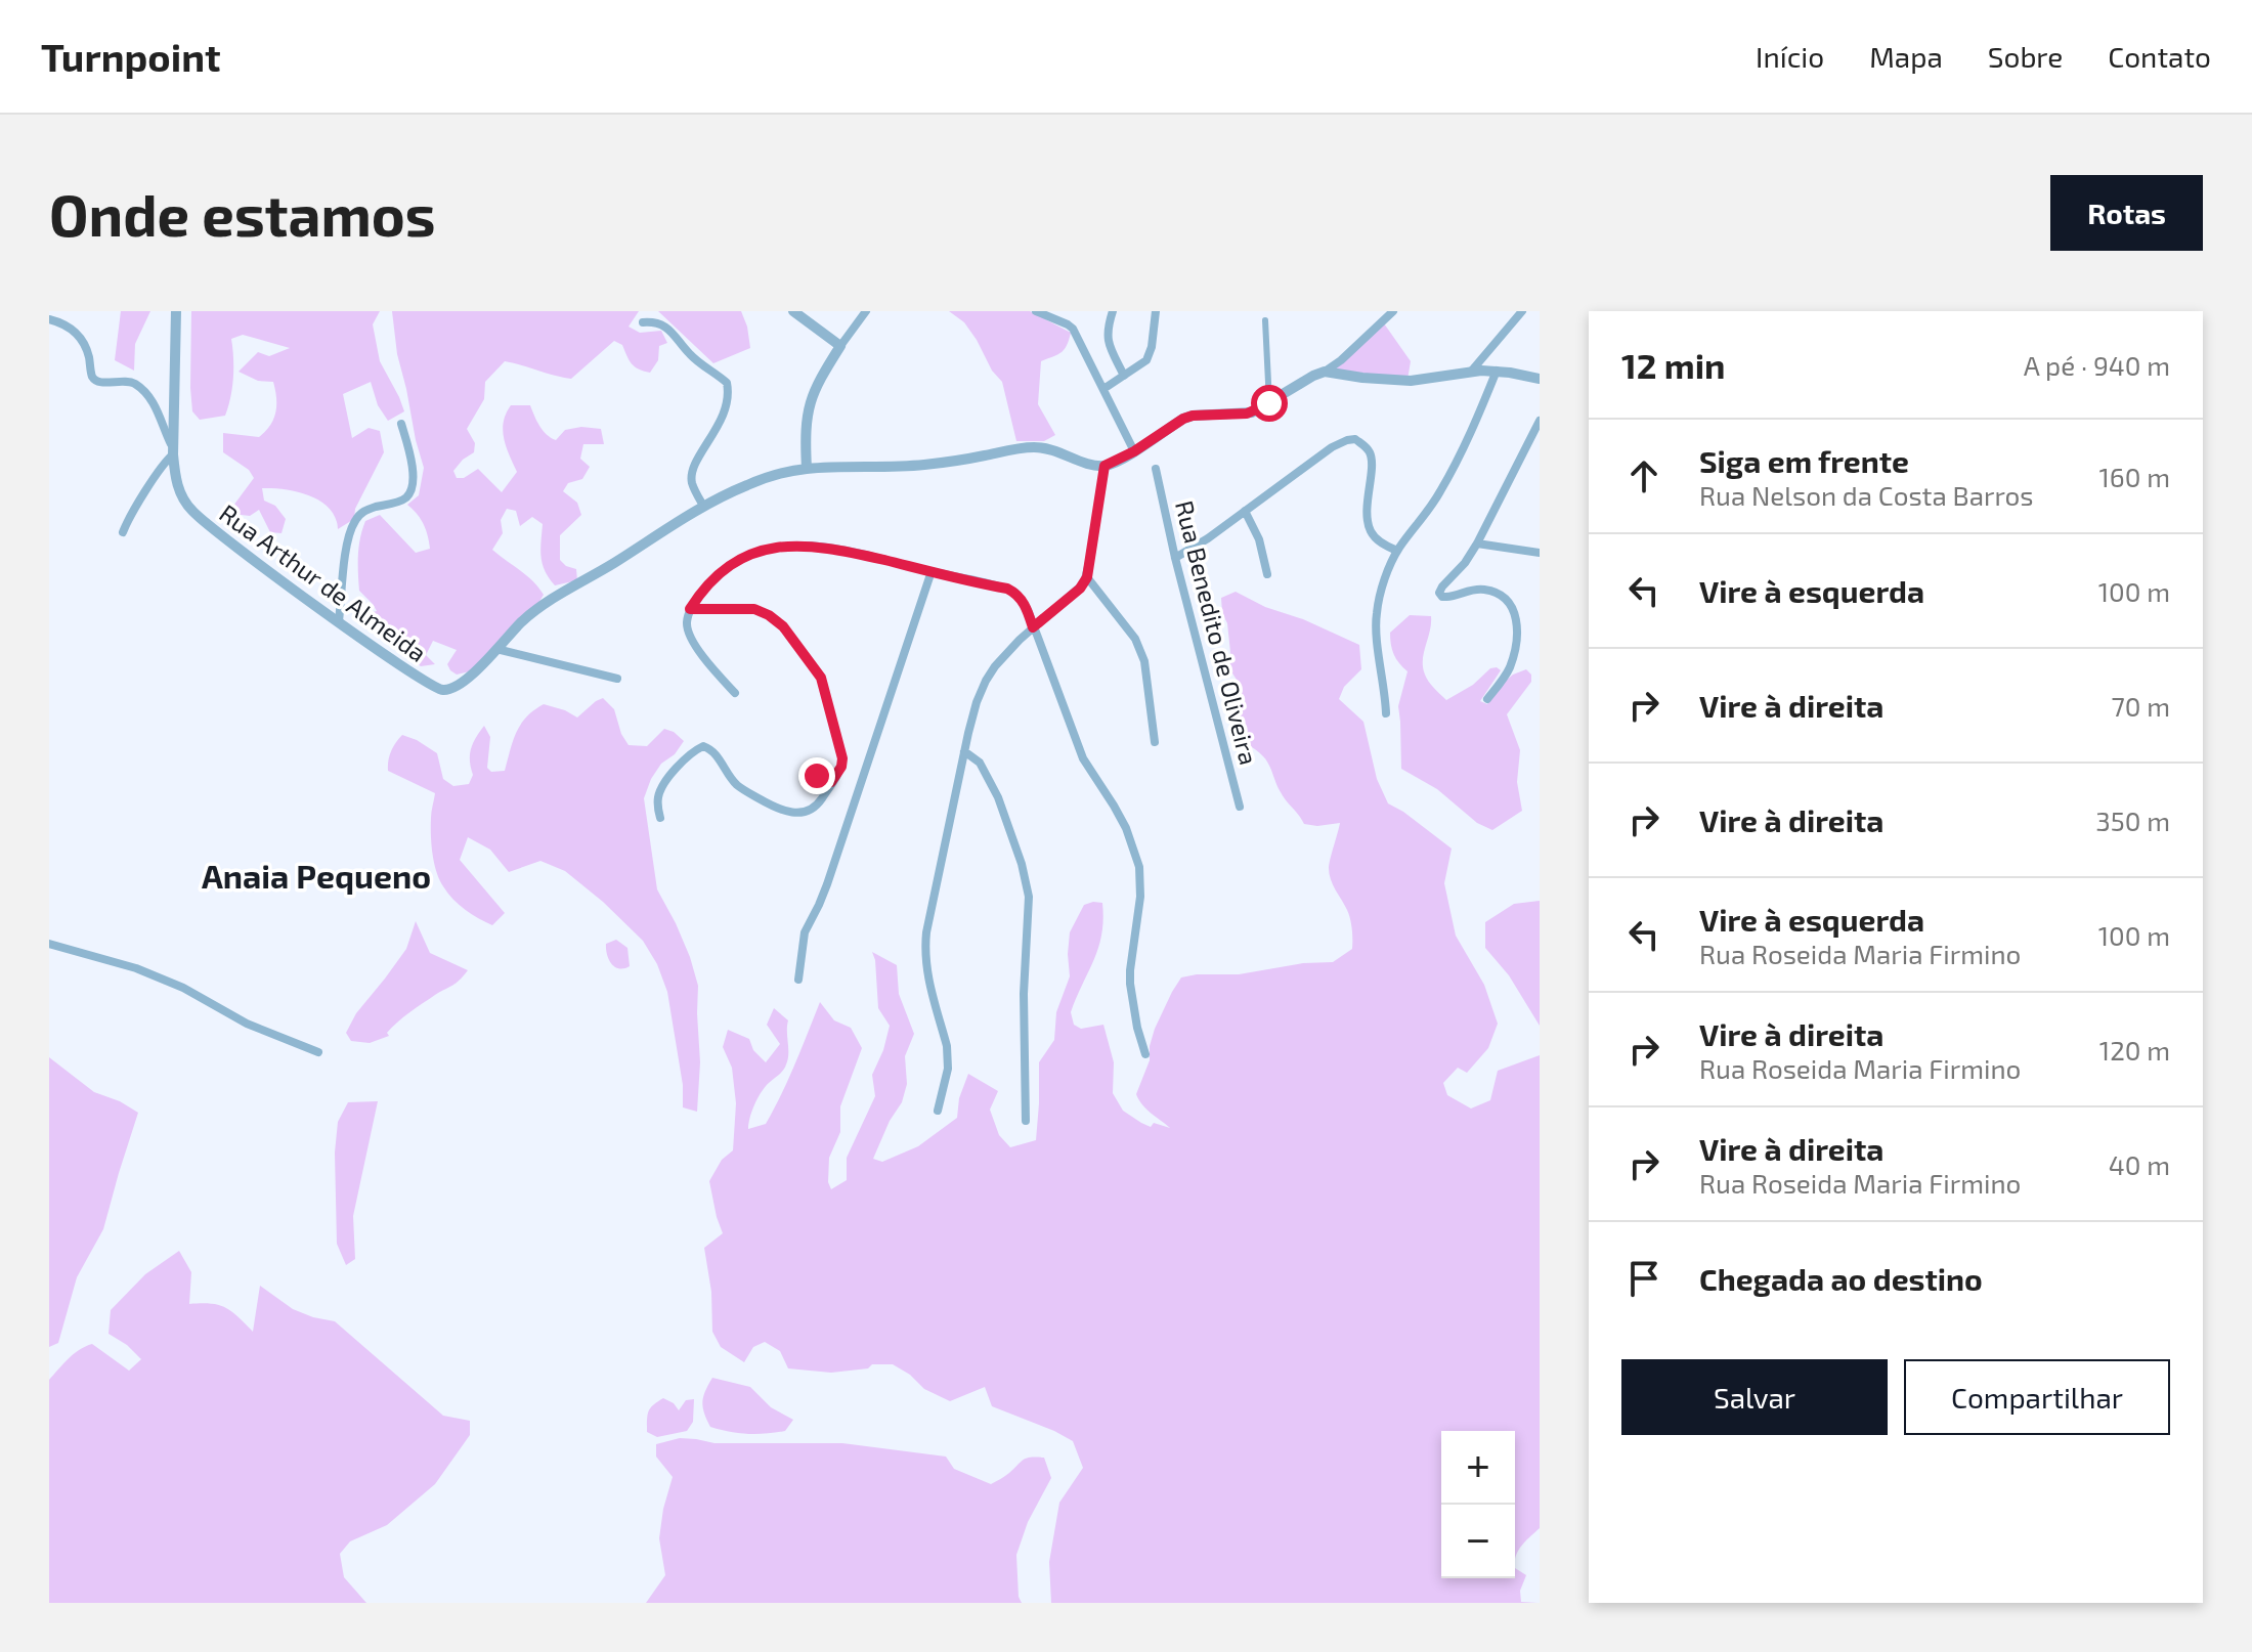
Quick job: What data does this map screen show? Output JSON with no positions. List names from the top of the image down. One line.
{"streets":{"street":["Rua Arthur de Almeida","Rua Benedito de Oliveira"]},"districts":["Anaia Pequeno"],"page":{"header":"Turnpoint","nav":["Início","Mapa","Sobre","Contato"],"buttons":["Rotas",["Salvar","Compartilhar"]],"title":"Onde estamos","heading":["12 min","A pé · 940 m"],"list":[["Siga em frente","Rua Nelson da Costa Barros","160 m"],["Vire à esquerda","100 m"],["Vire à direita","70 m"],["Vire à direita","350 m"],["Vire à esquerda","Rua Roseida Maria Firmino","100 m"],["Vire à direita","Rua Roseida Maria Firmino","120 m"],["Vire à direita","Rua Roseida Maria Firmino","40 m"],"Chegada ao destino"],"map_buttons":["+","−"]}}
